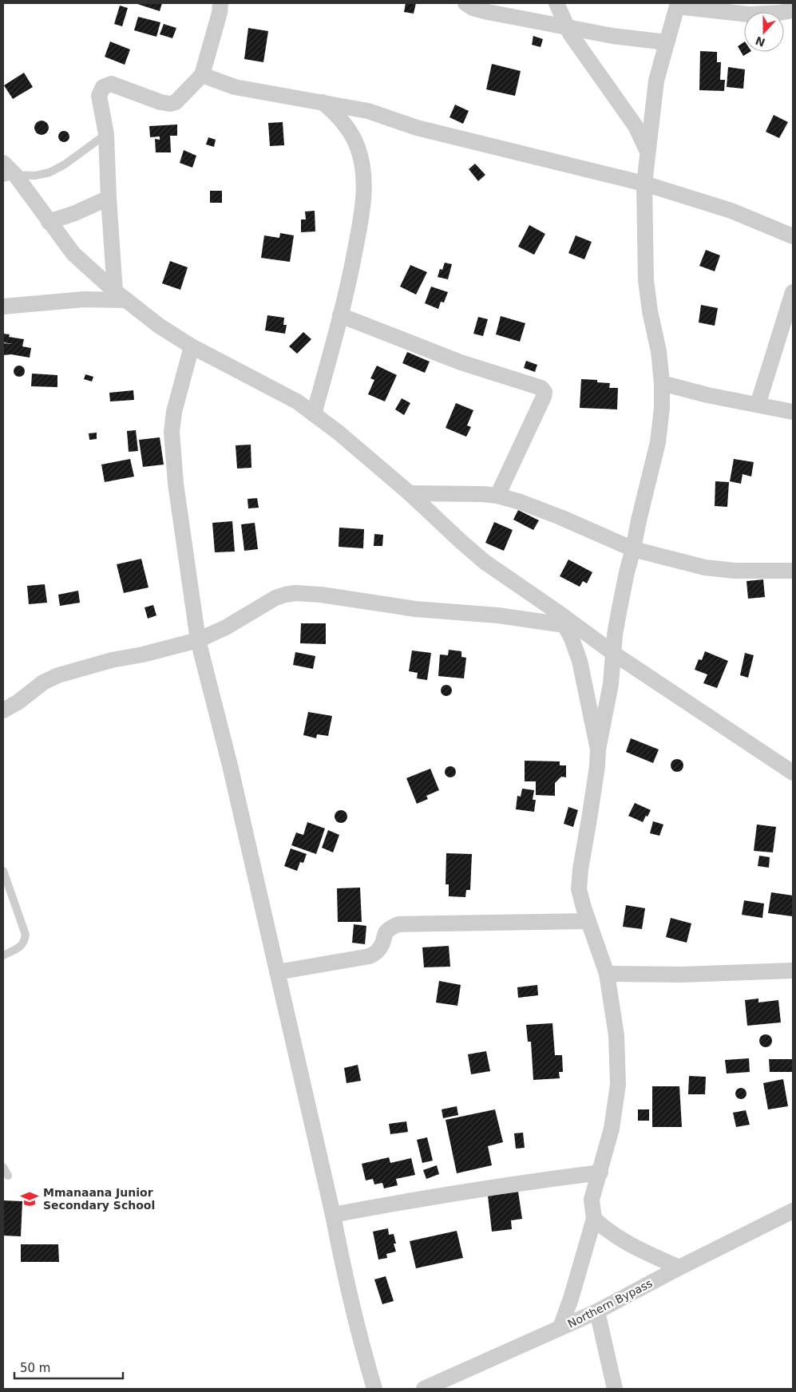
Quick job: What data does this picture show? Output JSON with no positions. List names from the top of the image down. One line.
{"streets":{"street":["Northern Bypass"]},"places":{"school or university":["Mmanaana Junior Secondary School"]},"scale_bar":"50 m","north":"bottom"}
